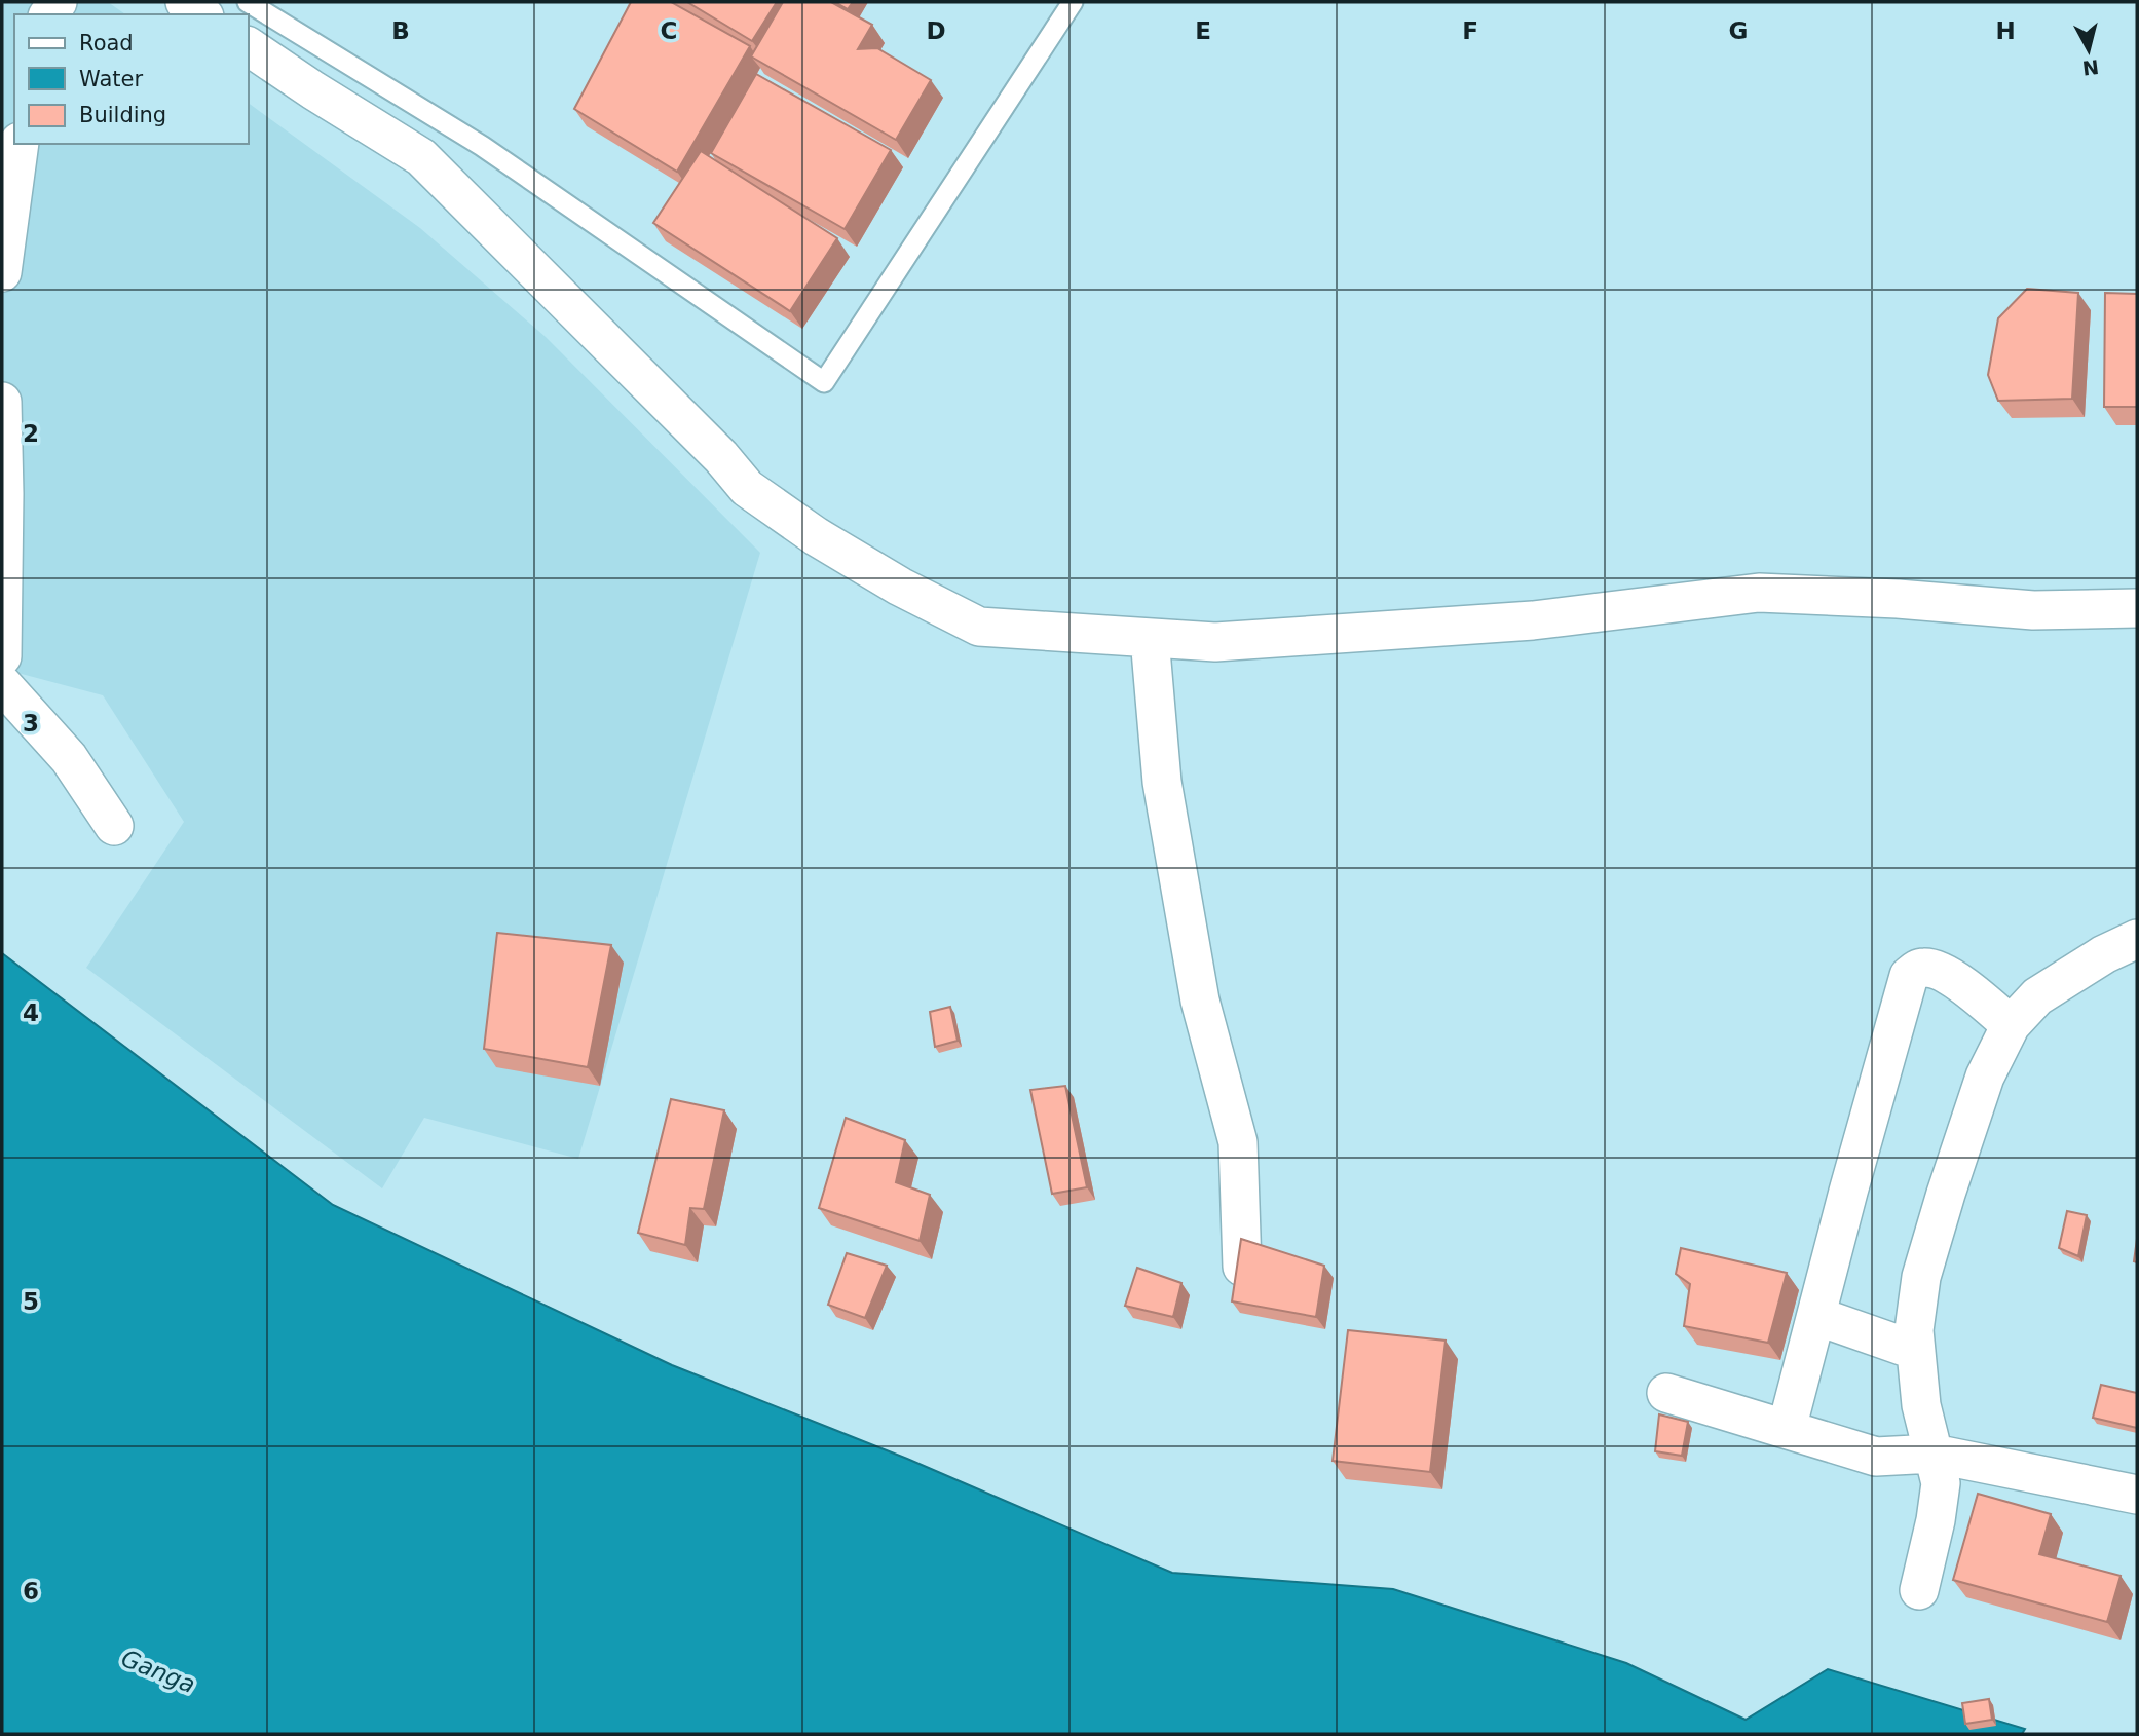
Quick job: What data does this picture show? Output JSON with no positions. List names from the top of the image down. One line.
{"water":["Ganga"],"legend":["Road","Water","Building"],"north":"bottom","grid":{"columns":["B","C","D","E","F","G","H"],"rows":["2","3","4","5","6"]}}
